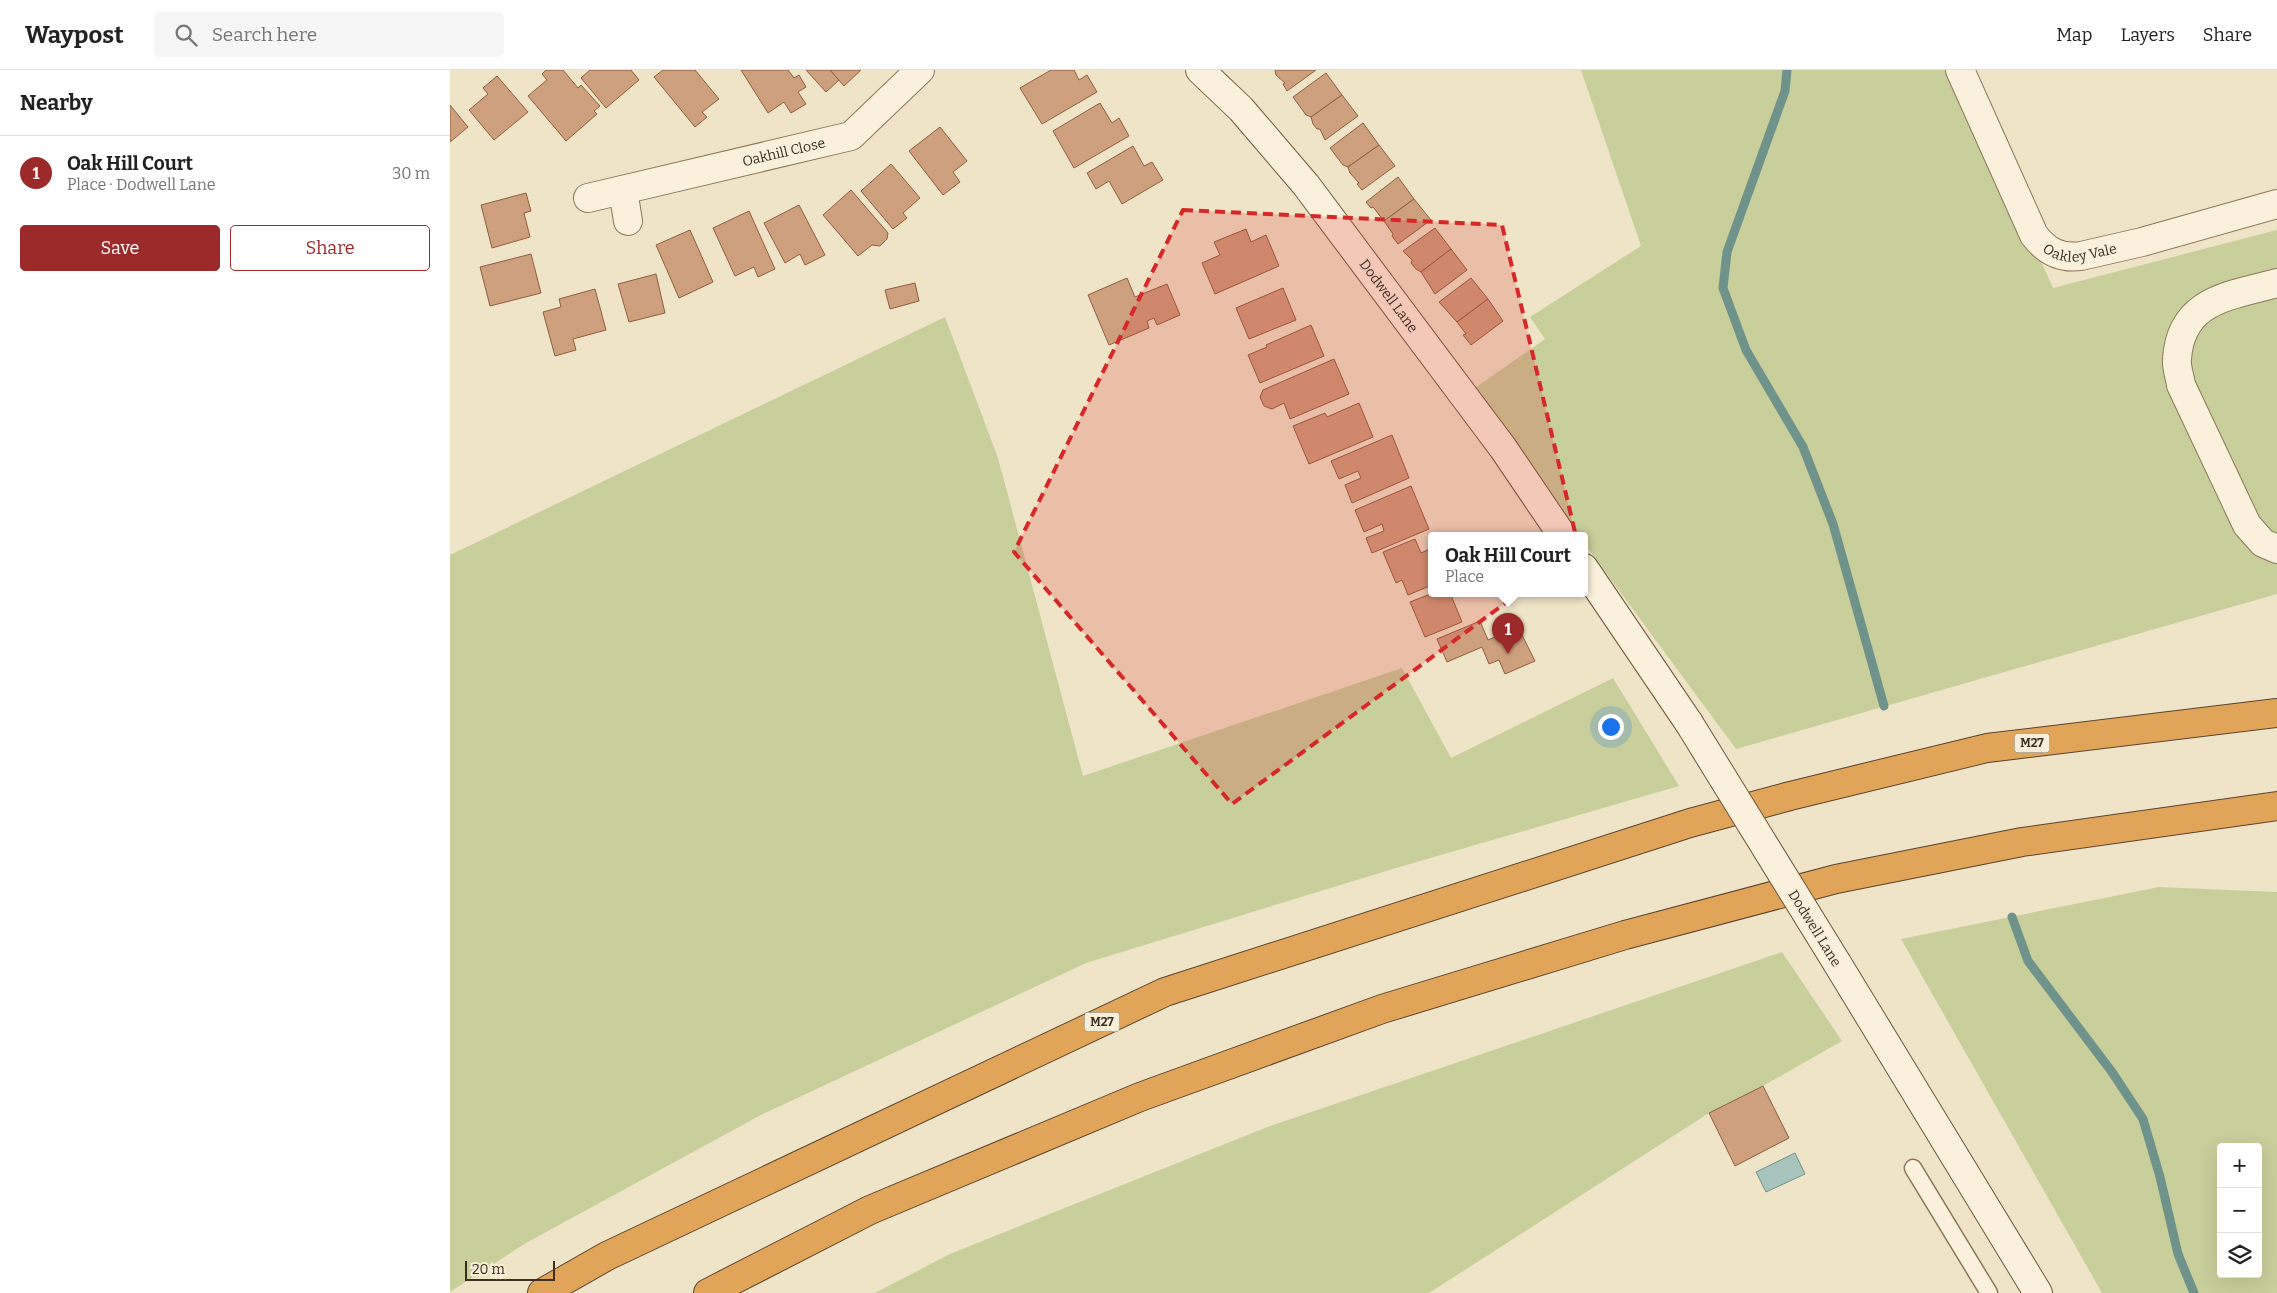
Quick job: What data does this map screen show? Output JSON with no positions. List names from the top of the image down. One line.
{"streets":{"highway":["M27"],"street":["Oakhill Close","Oakley Vale","Dodwell Lane"]},"scale_bar":"20 m","page":{"header":"Waypost","search":"Search here","nav":["Map","Layers","Share"],"heading":"Nearby","list":[{"mark":"1","name":"Oak Hill Court","note":"Place · Dodwell Lane","value":"30 m"}],"buttons":["Save","Share"],"popup":["Oak Hill Court","Place"],"pins":"1","map_buttons":["+","−"],"scale":"20 m"}}
